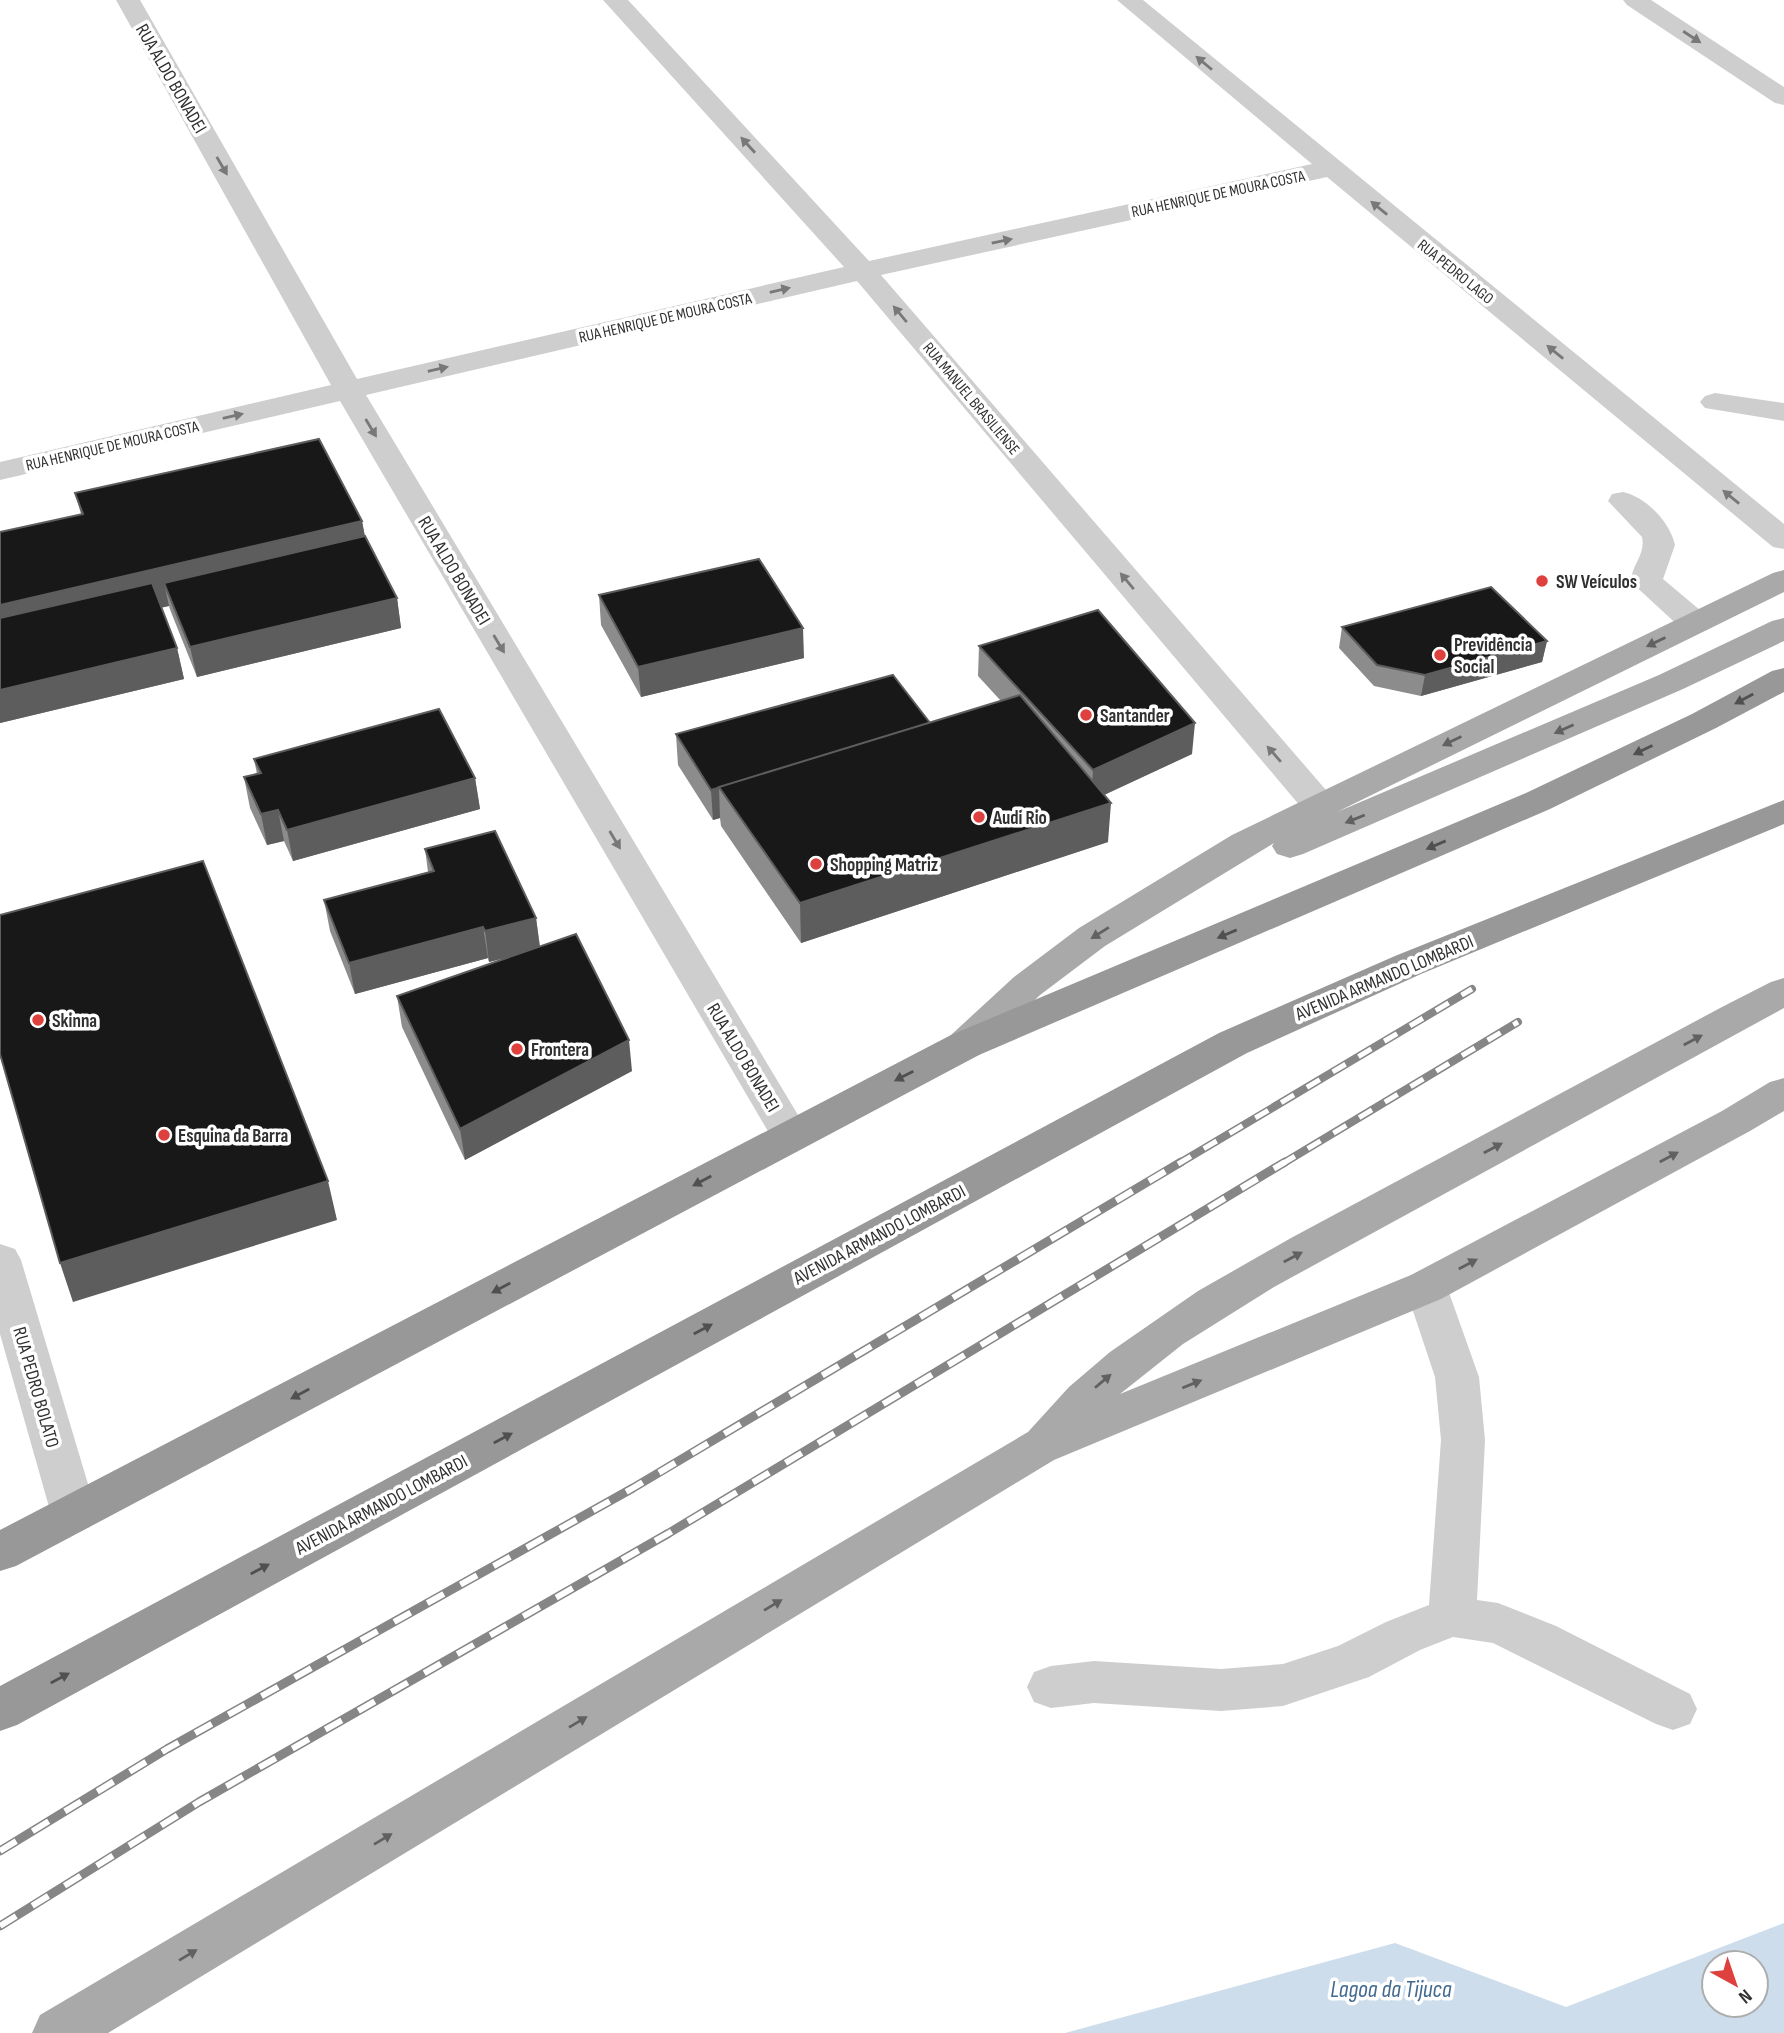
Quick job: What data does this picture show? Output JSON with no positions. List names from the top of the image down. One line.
{"streets":{"highway":["AVENIDA ARMANDO LOMBARDI"],"street":["RUA ALDO BONADEI","RUA HENRIQUE DE MOURA COSTA","RUA PEDRO LAGO","RUA MANUEL BRASILIENSE","RUA PEDRO BOLATO"]},"crossings":[["RUA ALDO BONADEI","RUA HENRIQUE DE MOURA COSTA"],["RUA HENRIQUE DE MOURA COSTA","RUA PEDRO LAGO"],["RUA HENRIQUE DE MOURA COSTA","RUA MANUEL BRASILIENSE"]],"one_way":["RUA ALDO BONADEI","RUA HENRIQUE DE MOURA COSTA","RUA PEDRO LAGO","RUA MANUEL BRASILIENSE"],"water":["Lagoa da Tijuca"],"places":["SW Veículos","Previdência Social","Santander","Audi Rio","Shopping Matriz","Skinna","Frontera","Esquina da Barra"],"north":"bottom right"}
